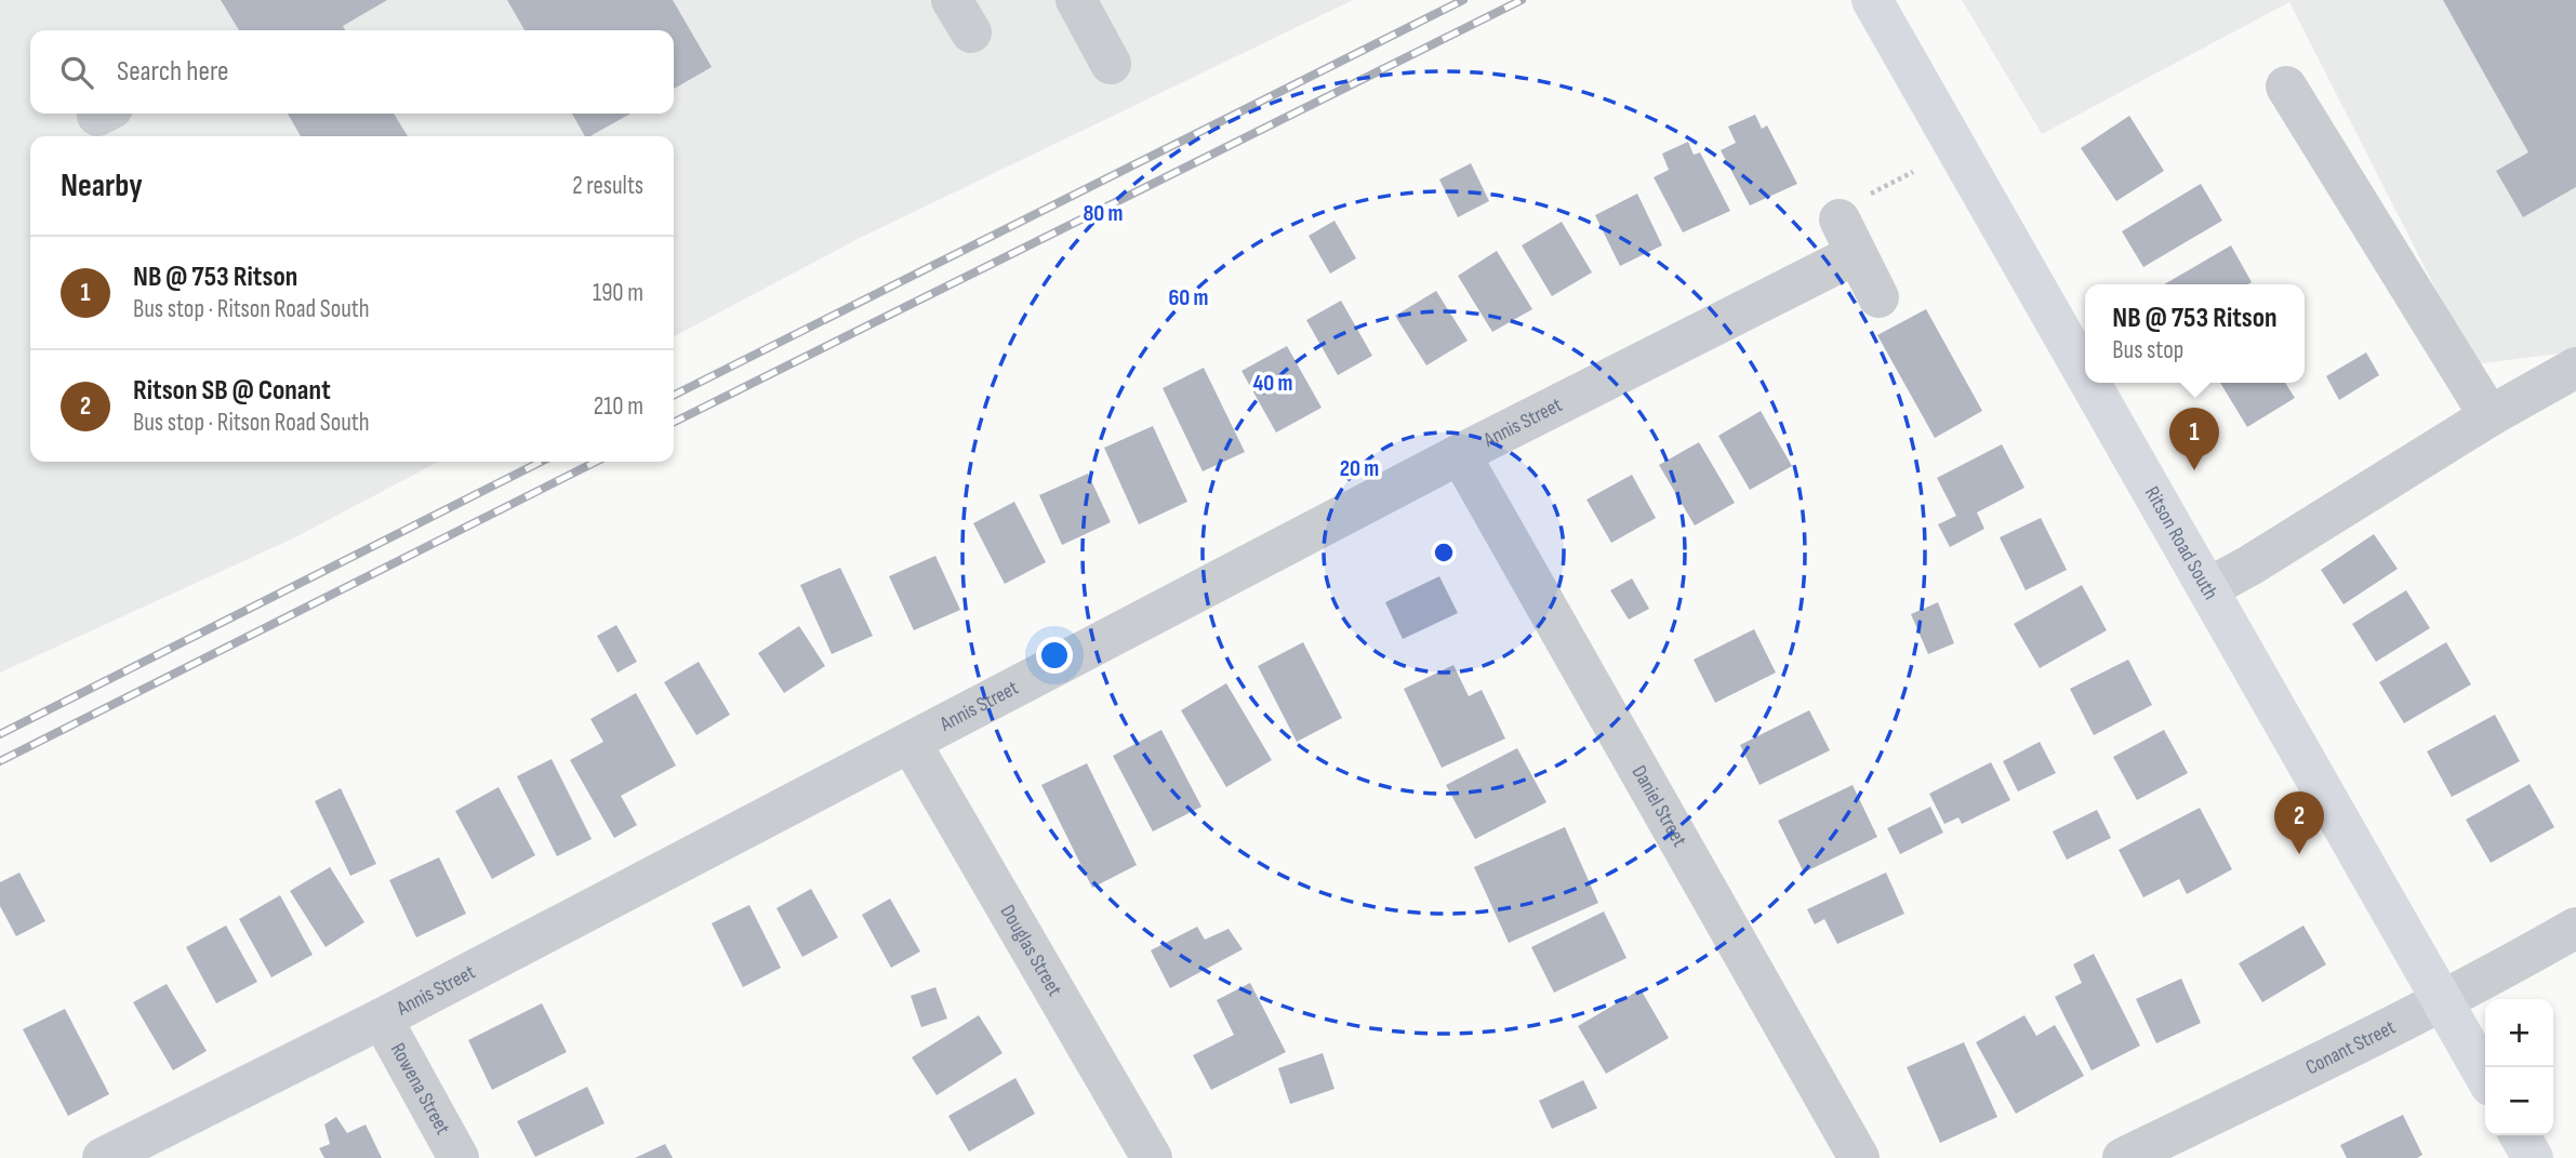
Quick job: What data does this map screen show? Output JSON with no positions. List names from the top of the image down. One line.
{"streets":{"main road":["Ritson Road South"],"street":["Annis Street","Daniel Street","Douglas Street","Conant Street","Rowena Street"]},"crossings":[["Annis Street","Daniel Street"],["Annis Street","Douglas Street"],["Annis Street","Rowena Street"],["Ritson Road South","Conant Street"]],"page":{"search":"Search here","heading":["Nearby","2 results"],"list":[{"mark":"1","name":"NB @ 753 Ritson","note":"Bus stop · Ritson Road South","value":"190 m"},{"mark":"2","name":"Ritson SB @ Conant","note":"Bus stop · Ritson Road South","value":"210 m"}],"popup":["NB @ 753 Ritson","Bus stop"],"pins":["1","2"],"map_buttons":["+","−"]},"rings":["80 m","60 m","40 m","20 m"]}
